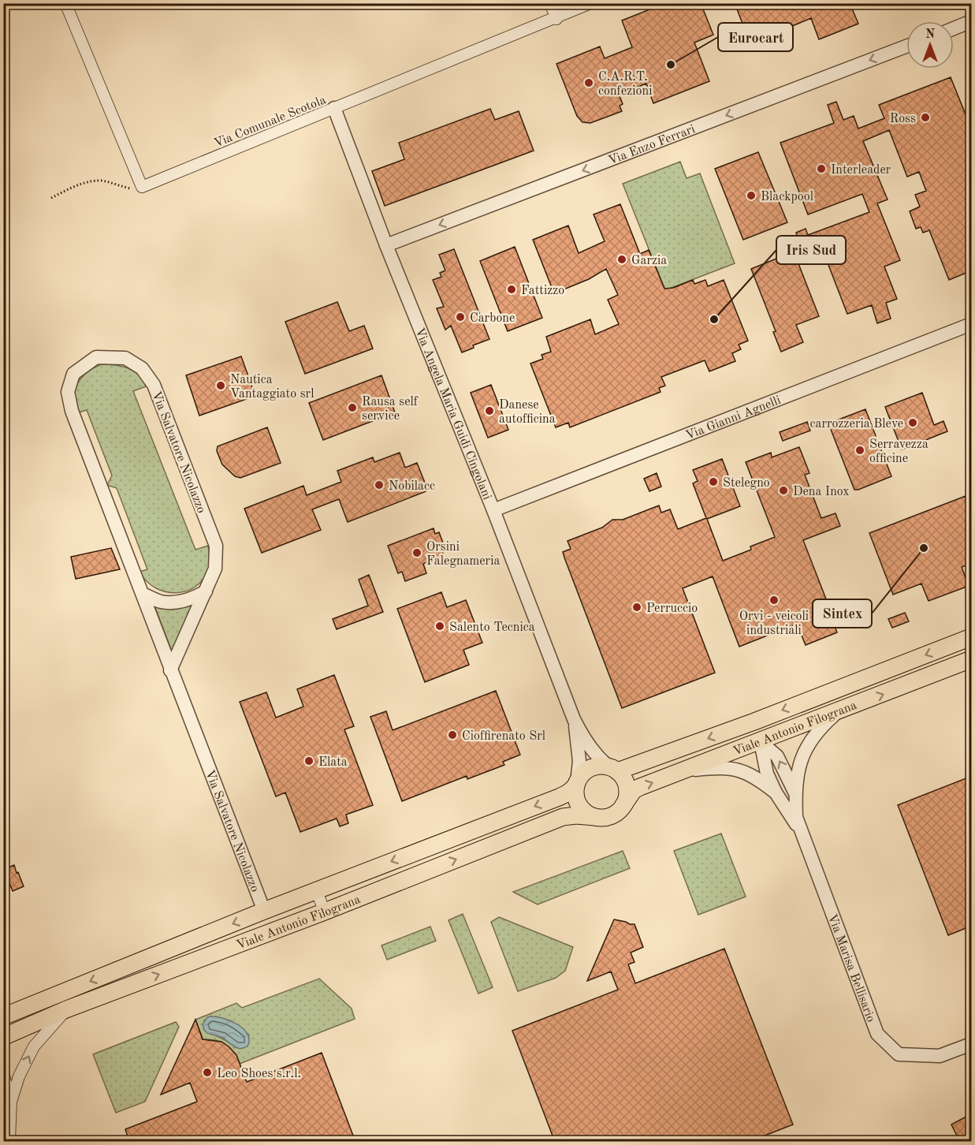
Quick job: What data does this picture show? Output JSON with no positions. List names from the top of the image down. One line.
{"streets":{"main road":["Viale Antonio Filograna"],"street":["Via Comunale Scotola","Via Enzo Ferrari","Via Angela Maria Guidi Cingolani","Via Gianni Agnelli","Via Salvatore Nicolazzo","Via Marisa Bellisario"]},"crossings":[["Via Comunale Scotola","Via Angela Maria Guidi Cingolani"],["Via Enzo Ferrari","Via Angela Maria Guidi Cingolani"],["Via Angela Maria Guidi Cingolani","Via Gianni Agnelli"],["Via Salvatore Nicolazzo","Viale Antonio Filograna"],["Viale Antonio Filograna","Via Marisa Bellisario"]],"one_way":["Via Enzo Ferrari"],"places":["Eurocart","C.A.R.T. confezioni","Ross","Interleader","Blackpool","Garzia","Fattizzo","Carbone","Iris Sud","Nautica Vantaggiato srl","Rausa self service","Danese autofficina","carrozzeria Bleve","Serravezza officine","Stelegno","Nobilacc","Dena Inox","Sintex","Orsini Falegnameria","Orvi - veicoli industriali","Perruccio","Salento Tecnica","Cioffirenato Srl","Elata","Leo Shoes s.r.l."],"north":"top"}
